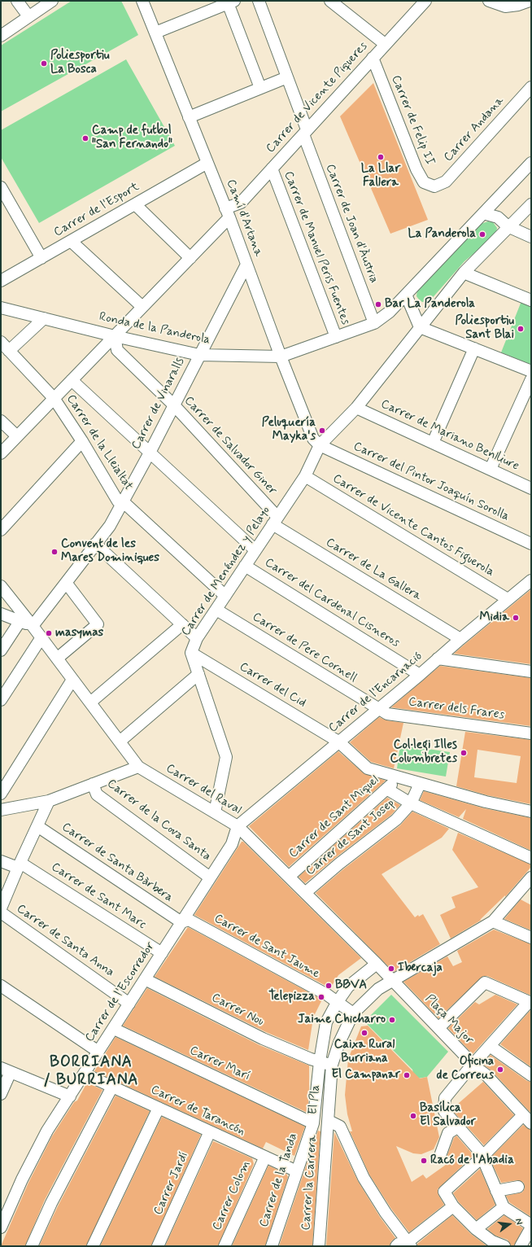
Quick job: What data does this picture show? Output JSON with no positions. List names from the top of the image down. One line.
{"streets":{"street":["Carrer de Vicente Piqueres","Carrer de Felip II","Carrer Andana","Carrer de l'Esport","Camí d'Artana","Carrer de Joan d'Àustria","Carrer de Manuel Peris Fuentes","Ronda de la Panderola","Carrer de Vinaralls","Carrer de Mariano Benlliure","Carrer de la Lleialtat","Carrer de Salvador Giner","Carrer del Pintor Joaquín Sorolla","Carrer de Vicente Cantos Figuerola","Carrer de La Gallera","Carrer de Menéndez y Pelayo","Carrer del Cardenal Cisneros","Carrer de Pere Cornell","Carrer del Cid","Carrer de l'Encarnació","Carrer dels Frares","Carrer del Raval","Carrer de Sant Miquel","Carrer de la Cova Santa","Carrer de Sant Josep","Carrer de Santa Bàrbera","Carrer de Sant Marc","Carrer de Santa Anna","Carrer de Sant Jaume","Carrer de l'Escorredor","Carrer Nou","Plaça Major","Carrer Marí","El Pla","Carrer de Tarancón","Carrer de la Tanda","Carrer la Carrera","Carrer Jardí","Carrer Colom"]},"crossings":[["Carrer de Vicente Piqueres","Carrer de Felip II"],["Carrer de Vicente Piqueres","Camí d'Artana"],["Carrer de Vicente Piqueres","Carrer de Joan d'Àustria"],["Carrer de Vicente Piqueres","Carrer de Manuel Peris Fuentes"],["Carrer de Felip II","Carrer Andana"],["Carrer de l'Esport","Camí d'Artana"],["Camí d'Artana","Ronda de la Panderola"],["Camí d'Artana","Carrer de Vinaralls"],["Camí d'Artana","Carrer del Pintor Joaquín Sorolla"],["Camí d'Artana","Carrer de Menéndez y Pelayo"],["Carrer de Joan d'Àustria","Ronda de la Panderola"],["Carrer de Manuel Peris Fuentes","Ronda de la Panderola"],["Ronda de la Panderola","Carrer de Vinaralls"],["Ronda de la Panderola","Carrer de Salvador Giner"],["Carrer de Vinaralls","Carrer de la Lleialtat"],["Carrer de Vinaralls","Carrer de Salvador Giner"],["Carrer de Vinaralls","Carrer del Raval"],["Carrer de Mariano Benlliure","Carrer de Menéndez y Pelayo"],["Carrer de la Lleialtat","Carrer de Menéndez y Pelayo"],["Carrer de Salvador Giner","Carrer de La Gallera"],["Carrer de Salvador Giner","Carrer de Menéndez y Pelayo"],["Carrer del Pintor Joaquín Sorolla","Carrer de Menéndez y Pelayo"],["Carrer de Vicente Cantos Figuerola","Carrer de Menéndez y Pelayo"],["Carrer de Vicente Cantos Figuerola","Carrer de l'Encarnació"],["Carrer de La Gallera","Carrer de Menéndez y Pelayo"],["Carrer de La Gallera","Carrer de l'Encarnació"],["Carrer de Menéndez y Pelayo","Carrer del Cardenal Cisneros"],["Carrer de Menéndez y Pelayo","Carrer de Pere Cornell"],["Carrer de Menéndez y Pelayo","Carrer del Cid"],["Carrer de Menéndez y Pelayo","Carrer del Raval"],["Carrer del Cardenal Cisneros","Carrer de l'Encarnació"],["Carrer de Pere Cornell","Carrer de l'Encarnació"],["Carrer de Pere Cornell","Carrer dels Frares"],["Carrer del Cid","Carrer de l'Encarnació"],["Carrer del Cid","Carrer de Sant Miquel"],["Carrer del Cid","Carrer de Sant Josep"],["Carrer de l'Encarnació","Carrer dels Frares"],["Carrer de l'Encarnació","Carrer del Raval"],["Carrer de l'Encarnació","Carrer de l'Escorredor"],["Carrer del Raval","Carrer de Sant Miquel"],["Carrer del Raval","Carrer de Sant Josep"],["Carrer del Raval","Carrer de l'Escorredor"],["Carrer del Raval","El Pla"],["Carrer de la Cova Santa","Carrer de l'Escorredor"],["Carrer de Santa Bàrbera","Carrer de Sant Jaume"],["Carrer de Santa Bàrbera","Carrer de l'Escorredor"],["Carrer de Sant Marc","Carrer de l'Escorredor"],["Carrer de Santa Anna","Carrer de l'Escorredor"],["Carrer de Sant Jaume","Carrer de l'Escorredor"],["Carrer de Sant Jaume","El Pla"],["Carrer de l'Escorredor","Carrer Nou"],["Carrer de l'Escorredor","Carrer Marí"],["Carrer de l'Escorredor","Carrer de Tarancón"],["Carrer Nou","El Pla"],["Plaça Major","El Pla"],["Carrer Marí","El Pla"],["Carrer Marí","Carrer de la Tanda"],["El Pla","Carrer de la Tanda"],["El Pla","Carrer la Carrera"],["Carrer de Tarancón","Carrer de la Tanda"],["Carrer de Tarancón","Carrer Jardí"],["Carrer de Tarancón","Carrer Colom"]],"districts":["BORRIANA / BURRIANA"],"places":["Poliesportiu La Bosca","Camp de futbol \"San Fernando\"","La Llar Fallera","La Panderola","Bar La Panderola","Poliesportiu Sant Blai","Peluquería Mayka's","Convent de les Mares Dominiques","Midia","masymas","Col·legi Illes Columbretes","Ibercaja","BBVA","Telepizza","Jaime Chicharro","Caixa Rural Burriana","Oficina de Correus","El Campanar","Basílica El Salvador","Racó de l'Abadia"],"north":"right"}
